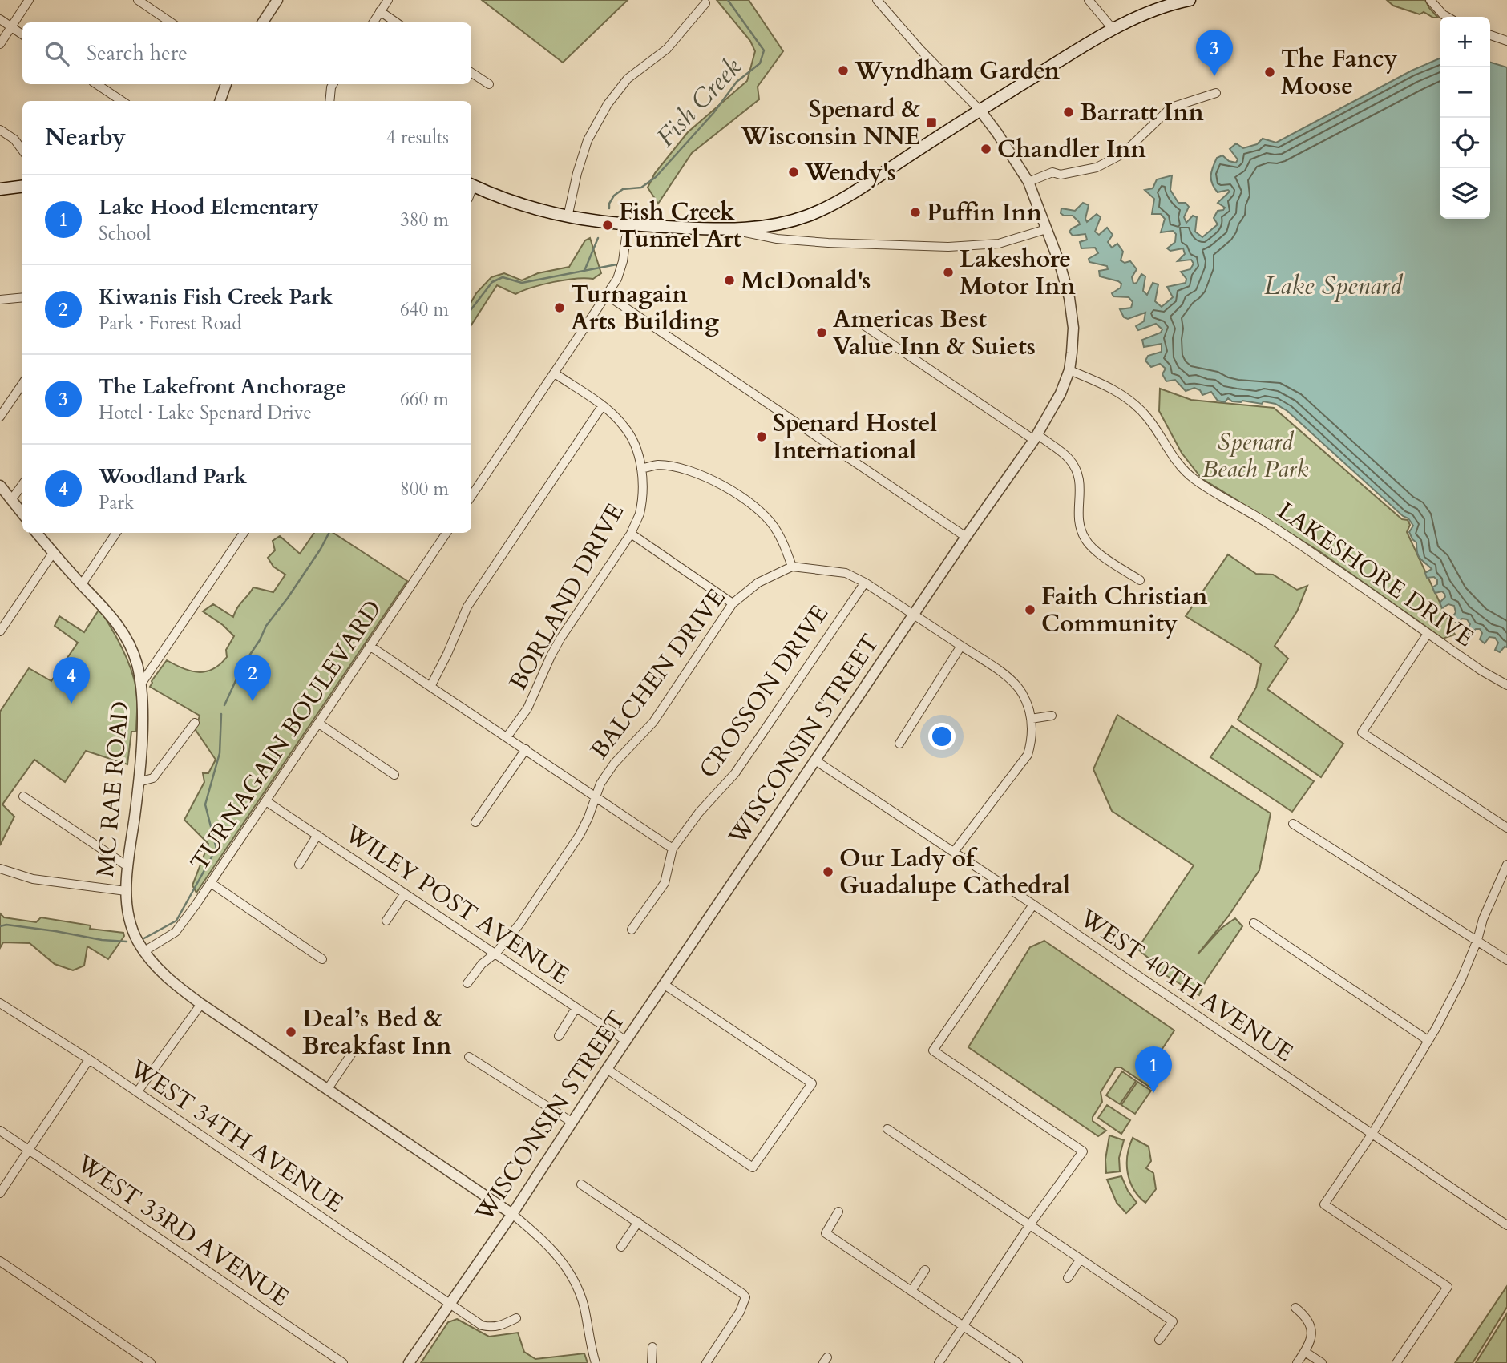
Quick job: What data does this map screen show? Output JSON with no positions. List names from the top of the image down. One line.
{"streets":{"street":["LAKESHORE DRIVE","BORLAND DRIVE","BALCHEN DRIVE","CROSSON DRIVE","TURNAGAIN BOULEVARD","WISCONSIN STREET","MC RAE ROAD","WILEY POST AVENUE","WEST 40TH AVENUE","WEST 34TH AVENUE","WEST 33RD AVENUE"]},"crossings":[["LAKESHORE DRIVE","WISCONSIN STREET"],["BALCHEN DRIVE","WILEY POST AVENUE"],["TURNAGAIN BOULEVARD","MC RAE ROAD"],["TURNAGAIN BOULEVARD","WILEY POST AVENUE"],["WISCONSIN STREET","MC RAE ROAD"],["WISCONSIN STREET","WILEY POST AVENUE"],["WISCONSIN STREET","WEST 40TH AVENUE"],["WISCONSIN STREET","WEST 34TH AVENUE"]],"water":["Fish Creek","Lake Spenard"],"parks":["Spenard Beach Park"],"places":{"other":["Wyndham Garden","The Fancy Moose","Barratt Inn","Chandler Inn","Wendy's","Puffin Inn","Fish Creek Tunnel Art","Lakeshore Motor Inn","McDonald's","Turnagain Arts Building","Americas Best Value Inn & Suiets","Spenard Hostel International","Faith Christian Community","Our Lady of Guadalupe Cathedral","Deal’s Bed & Breakfast Inn"],"transit":["Spenard & Wisconsin NNE"]},"page":{"map_buttons":["+","−"],"search":"Search here","pins":["3","2","4","1"],"heading":["Nearby","4 results"],"list":[{"mark":"1","name":"Lake Hood Elementary","note":"School","value":"380 m"},{"mark":"2","name":"Kiwanis Fish Creek Park","note":"Park · Forest Road","value":"640 m"},{"mark":"3","name":"The Lakefront Anchorage","note":"Hotel · Lake Spenard Drive","value":"660 m"},{"mark":"4","name":"Woodland Park","note":"Park","value":"800 m"}]}}
